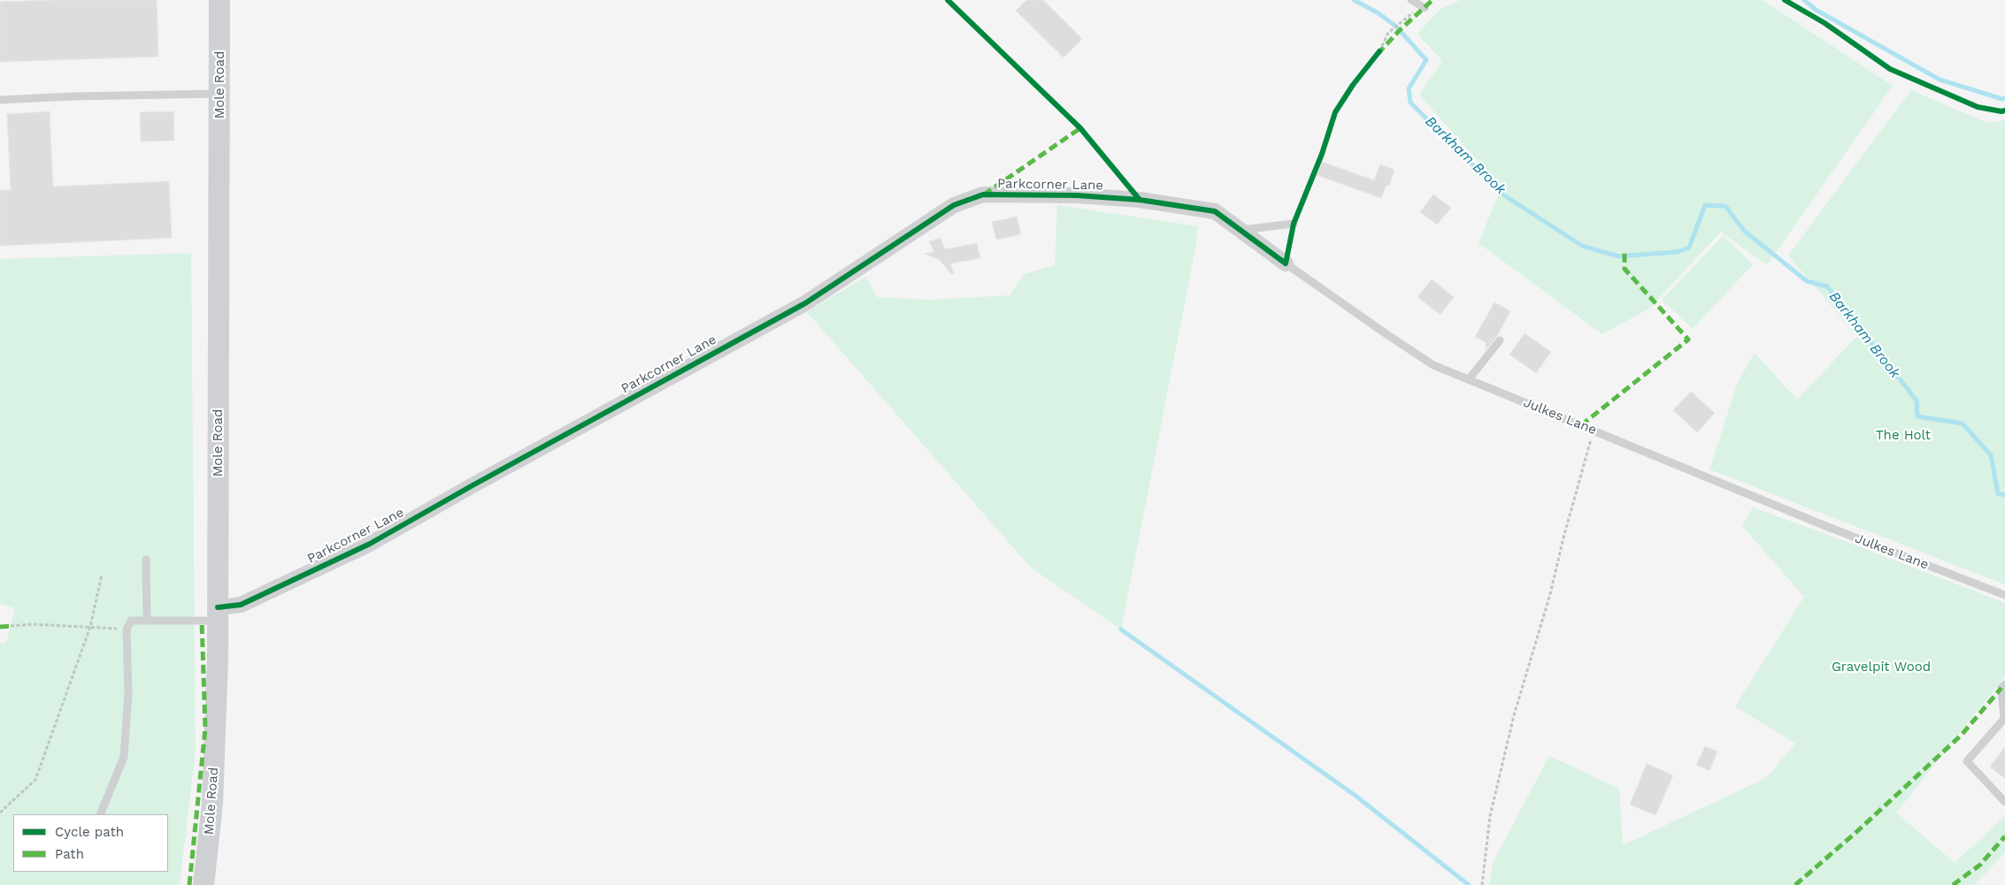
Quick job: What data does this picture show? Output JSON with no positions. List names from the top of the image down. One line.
{"streets":{"main road":["Mole Road"],"street":["Parkcorner Lane","Julkes Lane"]},"crossings":[["Mole Road","Parkcorner Lane"],["Parkcorner Lane","Julkes Lane"]],"water":["Barkham Brook"],"parks":["The Holt","Gravelpit Wood"],"legend":["Cycle path","Path"]}
